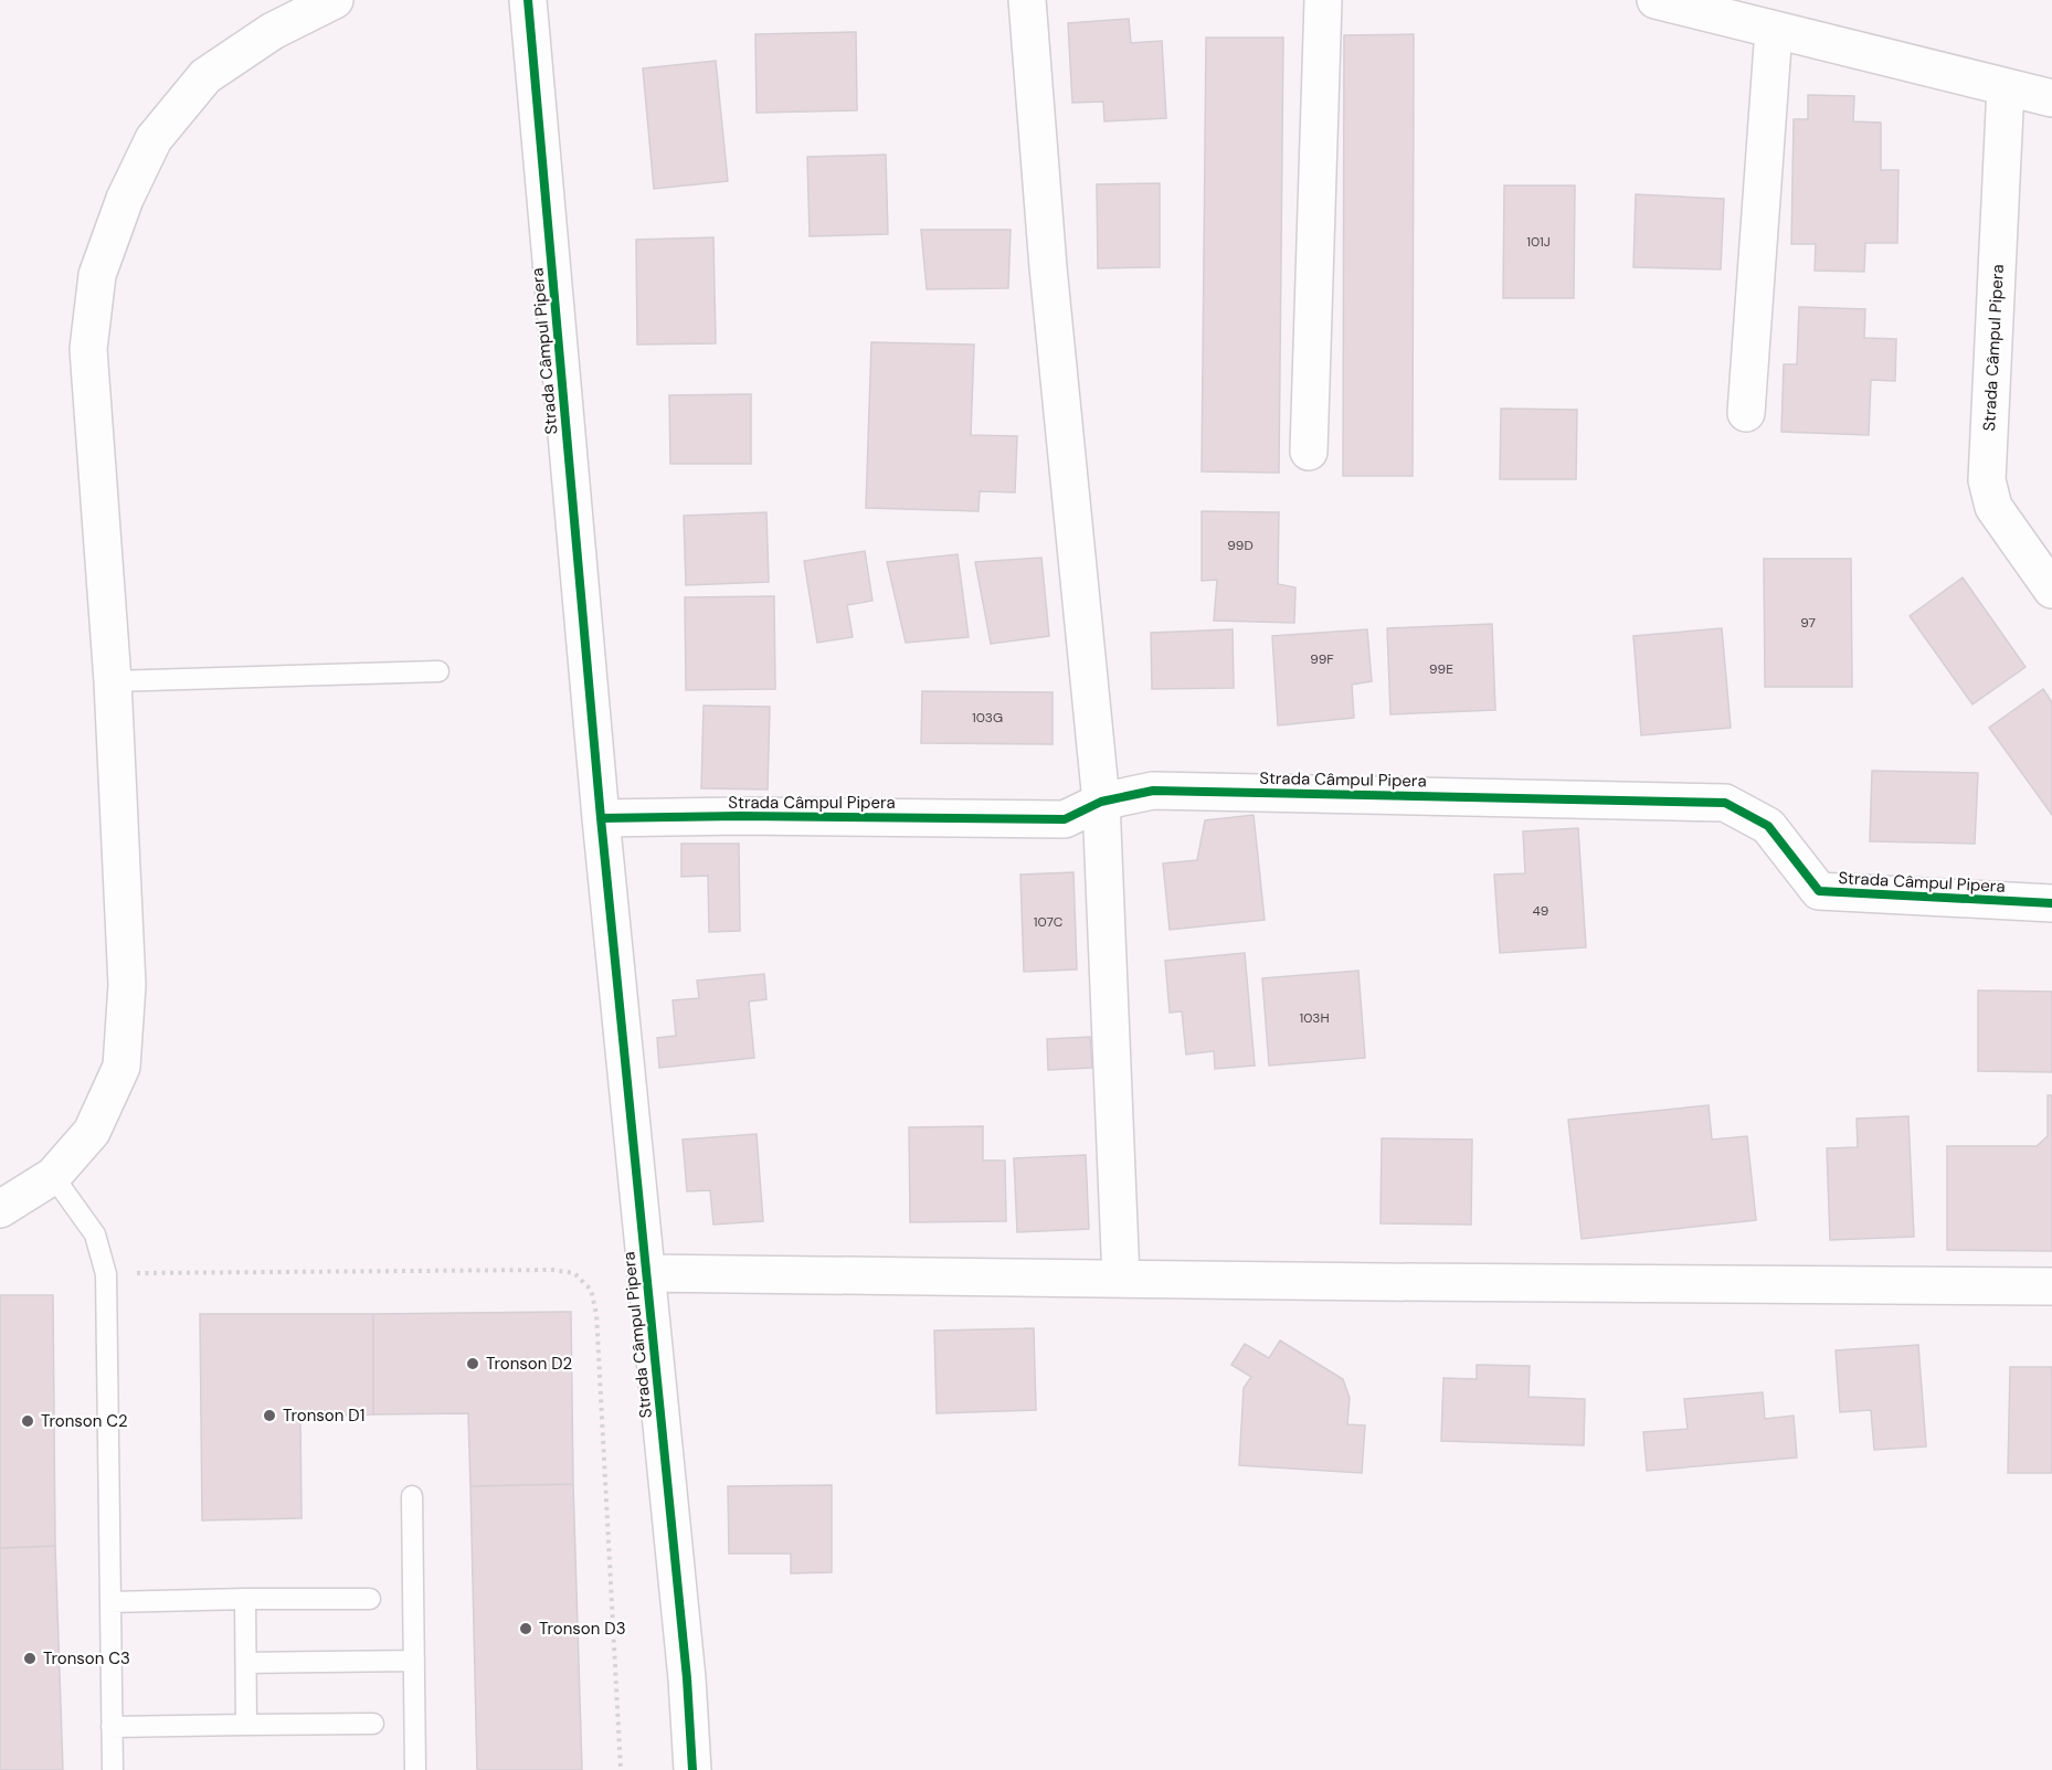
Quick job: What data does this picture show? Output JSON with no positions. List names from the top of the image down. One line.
{"streets":{"street":["Strada Câmpul Pipera"]},"places":["Tronson D2","Tronson D1","Tronson C2","Tronson D3","Tronson C3"],"house_numbers":["101J","99D","97","99F","99E","103G","49","107C","103H"]}
